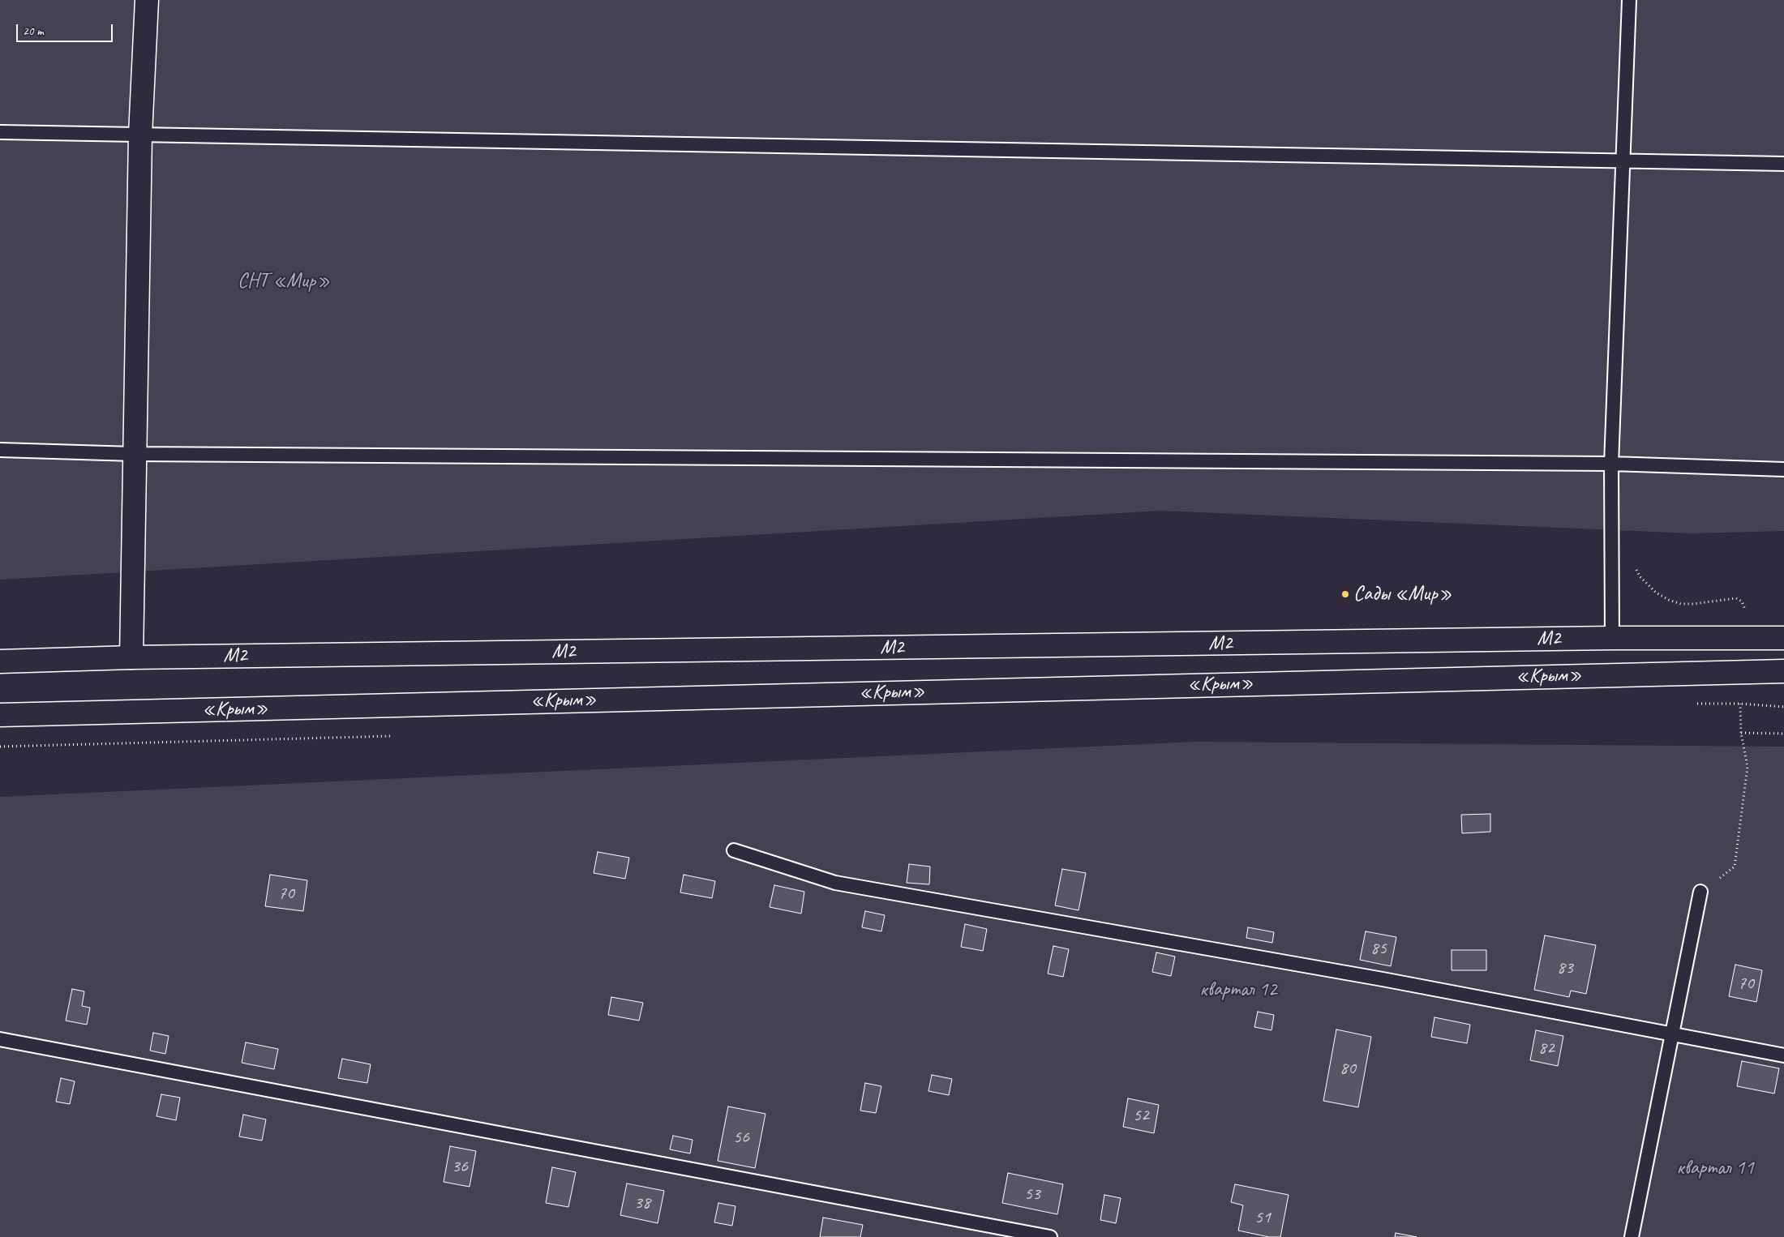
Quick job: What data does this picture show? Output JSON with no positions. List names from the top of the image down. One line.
{"streets":{"main road":["М2","«Крым»"]},"parks":["СНТ «Мир»","квартал 12","квартал 11"],"places":["Сады «Мир»"],"house_numbers":["70","85","83","70","82","80","52","56","36","53","38","51"],"scale_bar":"20 m"}
